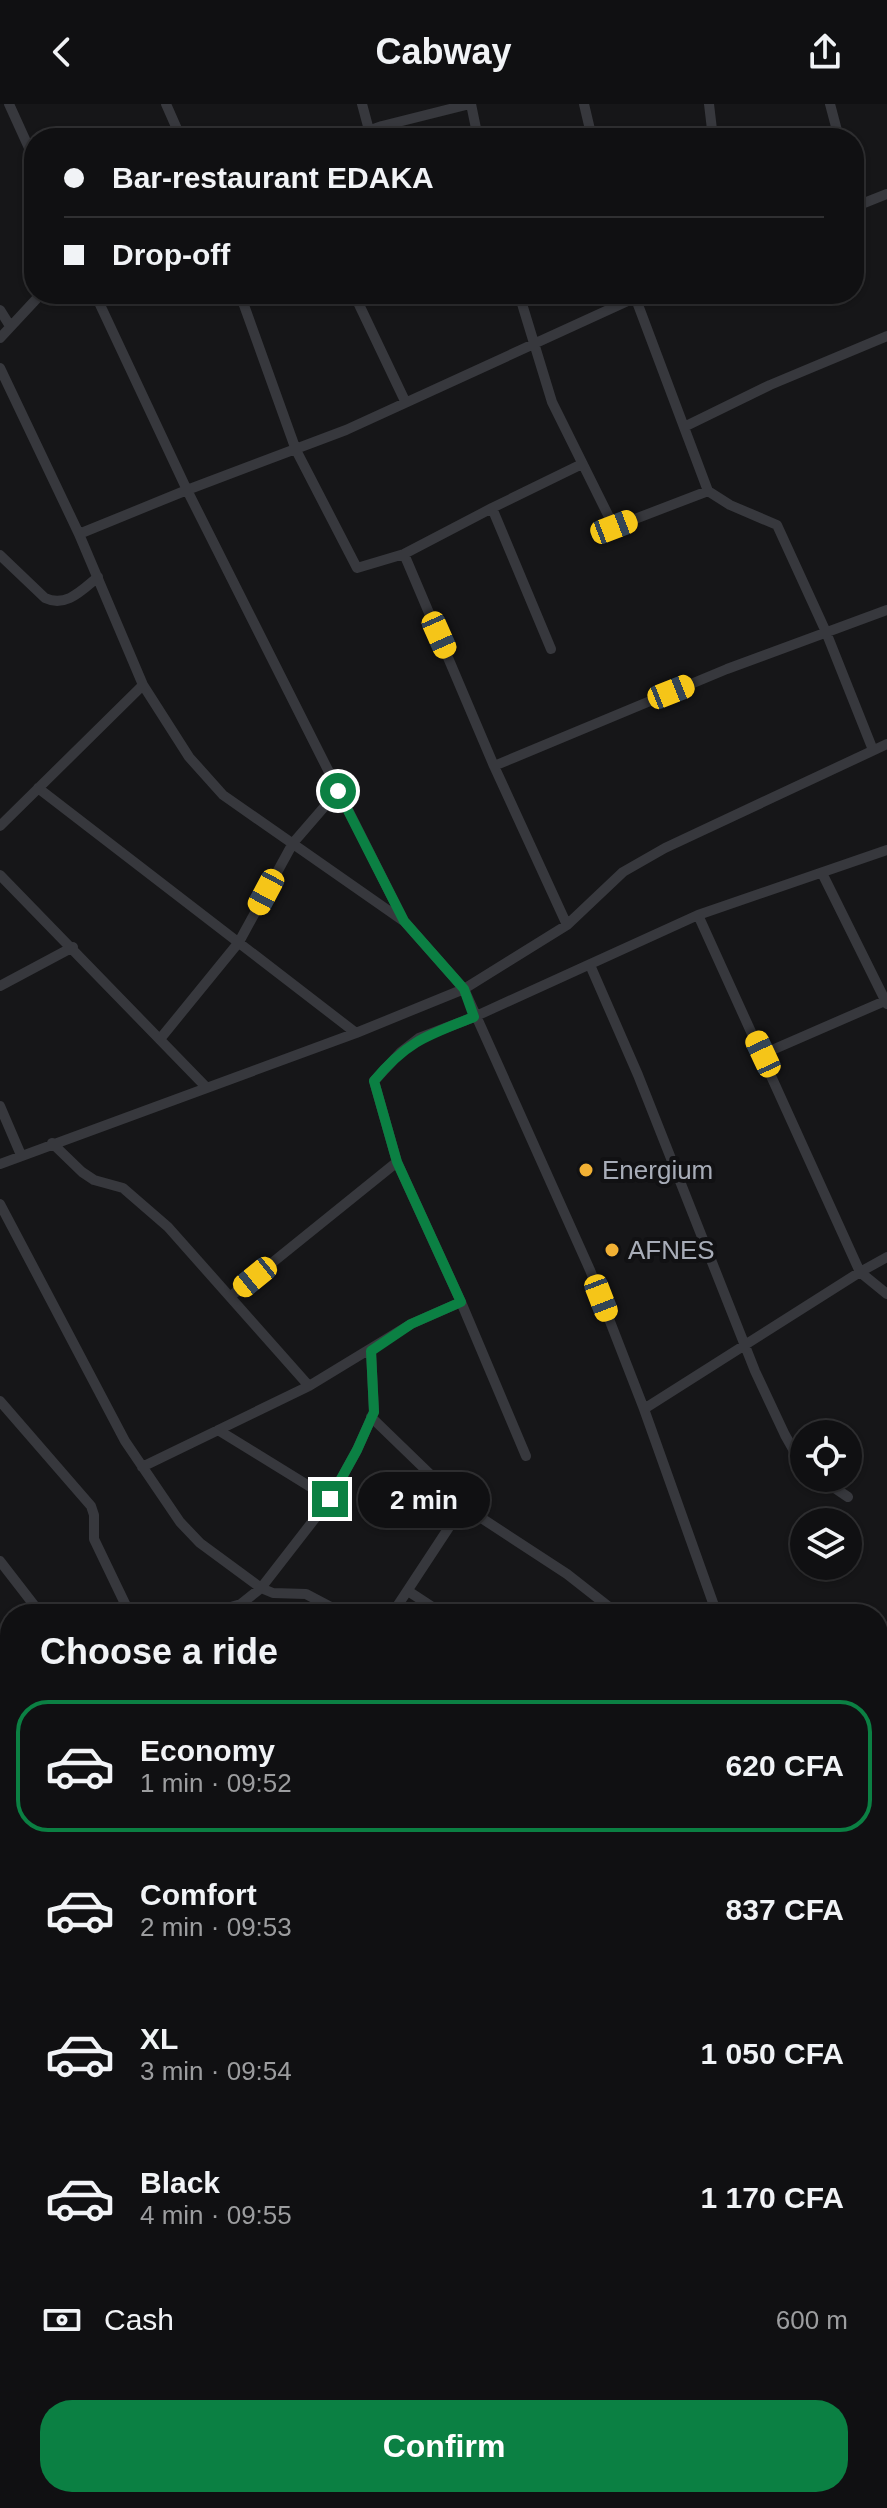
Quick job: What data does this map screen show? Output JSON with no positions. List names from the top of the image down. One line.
{"places":["Energium","AFNES"],"page":{"header":"Cabway","banner":["Bar-restaurant EDAKA","Drop-off"],"bubble":"2 min","heading":"Choose a ride","list":[{"name":"Economy","note":"1 min · 09:52","value":"620 CFA"},{"name":"Comfort","note":"2 min · 09:53","value":"837 CFA"},{"name":"XL","note":"3 min · 09:54","value":"1 050 CFA"},{"name":"Black","note":"4 min · 09:55","value":"1 170 CFA"}],"pay":["Cash","600 m"],"buttons":"Confirm"}}
